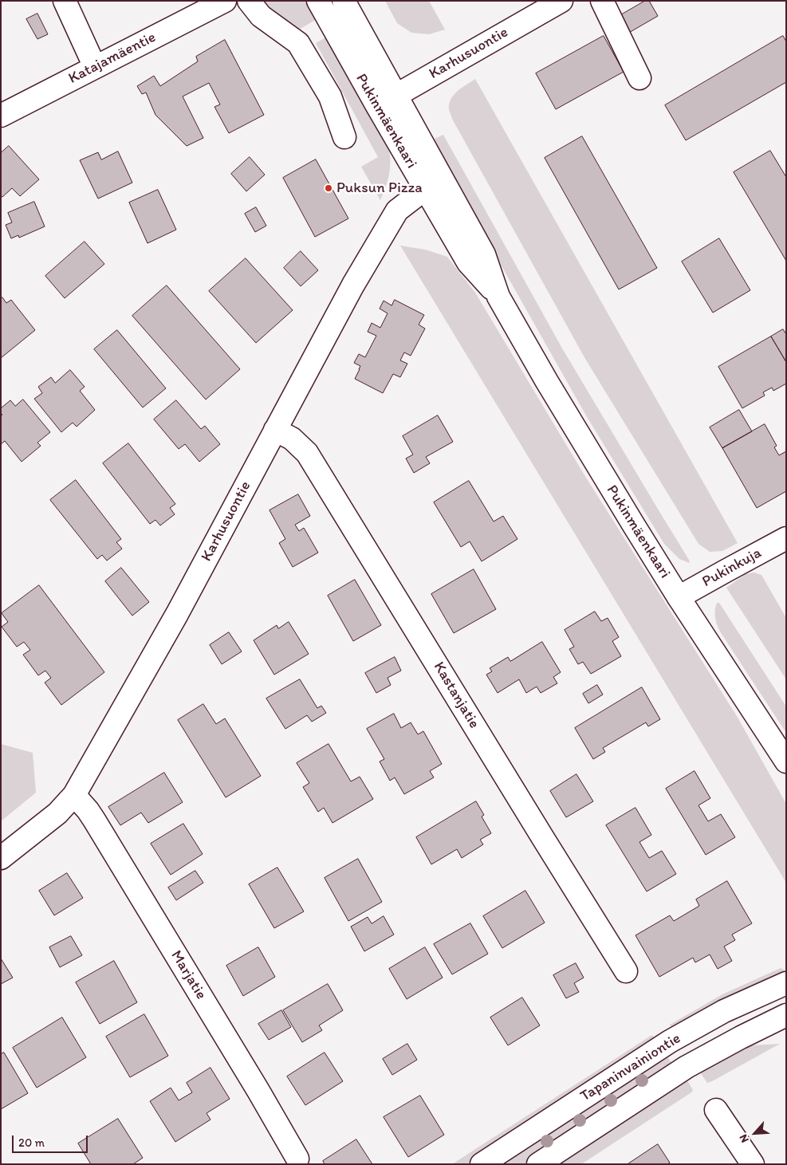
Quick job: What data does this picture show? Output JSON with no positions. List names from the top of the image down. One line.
{"streets":{"street":["Karhusuontie","Katajamäentie","Pukinmäenkaari","Pukinkuja","Kastanjatie","Marjatie","Tapaninvainiontie"]},"crossings":[["Karhusuontie","Pukinmäenkaari"],["Karhusuontie","Kastanjatie"],["Karhusuontie","Marjatie"],["Pukinmäenkaari","Pukinkuja"]],"places":["Puksun Pizza"],"scale_bar":"20 m","north":"bottom left"}
